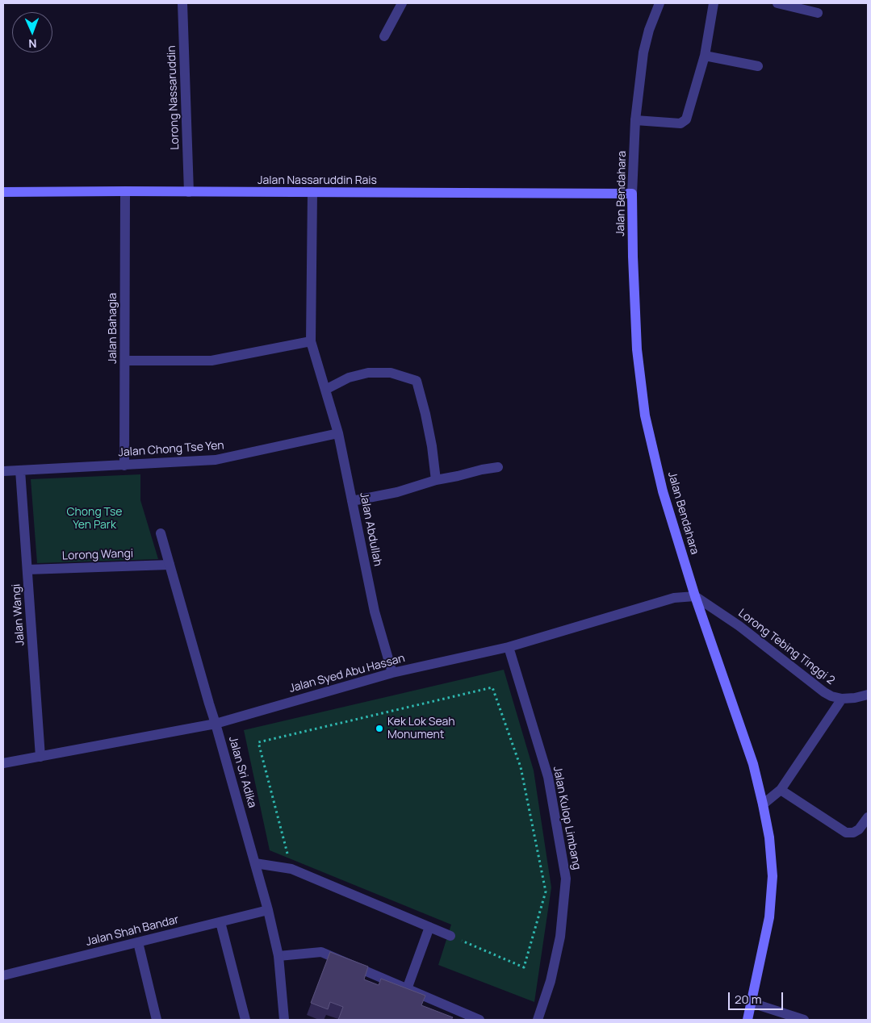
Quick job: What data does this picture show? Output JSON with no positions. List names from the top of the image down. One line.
{"streets":{"main road":["Jalan Nassaruddin Rais","Jalan Bendahara"],"street":["Lorong Nassaruddin","Jalan Bahagia","Jalan Chong Tse Yen","Jalan Abdullah","Lorong Wangi","Jalan Wangi","Lorong Tebing Tinggi 2","Jalan Syed Abu Hassan","Jalan Sri Adika","Jalan Kulop Limbang","Jalan Shah Bandar"]},"crossings":[["Lorong Nassaruddin","Jalan Nassaruddin Rais"],["Jalan Nassaruddin Rais","Jalan Bendahara"],["Jalan Nassaruddin Rais","Jalan Bahagia"],["Jalan Nassaruddin Rais","Jalan Abdullah"],["Jalan Bendahara","Lorong Tebing Tinggi 2"],["Jalan Bendahara","Jalan Syed Abu Hassan"],["Jalan Bahagia","Jalan Chong Tse Yen"],["Jalan Chong Tse Yen","Jalan Abdullah"],["Jalan Chong Tse Yen","Jalan Wangi"],["Jalan Abdullah","Jalan Syed Abu Hassan"],["Lorong Wangi","Jalan Wangi"],["Lorong Wangi","Jalan Sri Adika"],["Jalan Wangi","Jalan Syed Abu Hassan"],["Lorong Tebing Tinggi 2","Jalan Syed Abu Hassan"],["Jalan Syed Abu Hassan","Jalan Sri Adika"],["Jalan Syed Abu Hassan","Jalan Kulop Limbang"],["Jalan Sri Adika","Jalan Shah Bandar"]],"parks":["Chong Tse Yen Park"],"places":["Kek Lok Seah Monument"],"scale_bar":"20 m","north":"bottom"}
